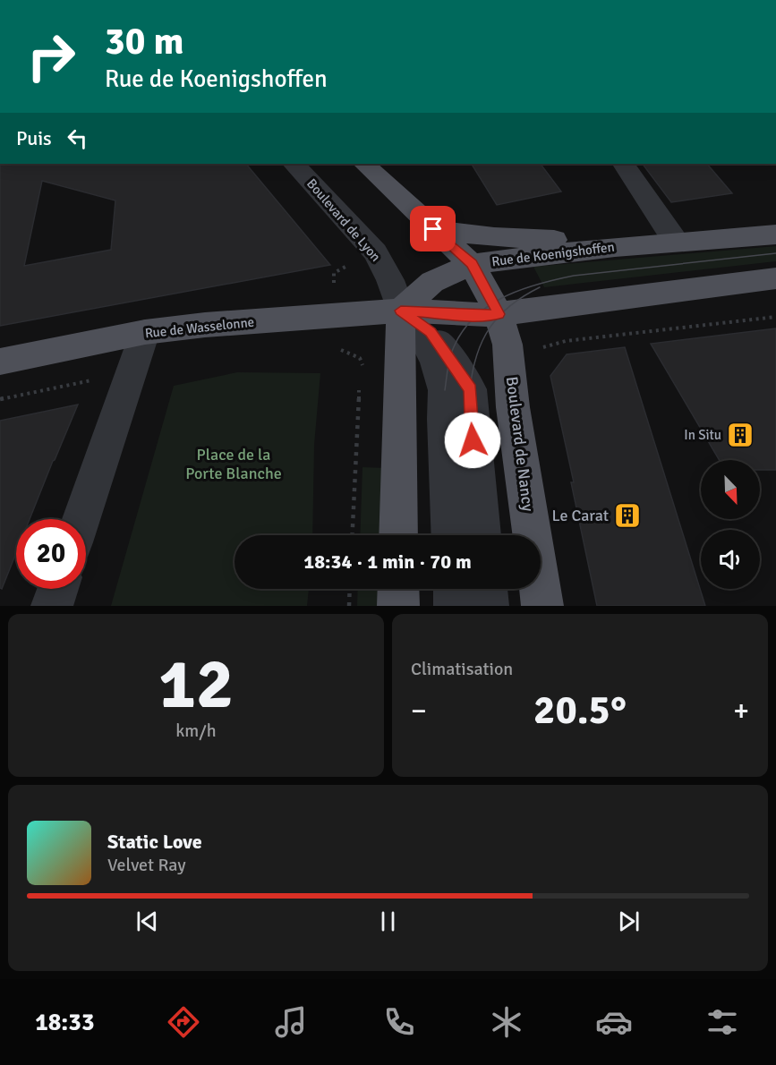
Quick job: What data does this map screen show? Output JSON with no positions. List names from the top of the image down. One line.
{"streets":{"main road":["Rue de Koenigshoffen","Rue de Wasselonne","Boulevard de Nancy"],"street":["Boulevard de Lyon"]},"crossings":[["Boulevard de Lyon","Rue de Koenigshoffen"],["Boulevard de Lyon","Rue de Wasselonne"],["Rue de Koenigshoffen","Rue de Wasselonne"]],"parks":["Place de la Porte Blanche"],"places":{"building":["In Situ","Le Carat"]},"north":"bottom right","page":{"turn":["30 m","Rue de Koenigshoffen"],"then":"Puis","limit":"20","trip":"18:34 · 1 min · 70 m","tile":[["12","km/h"],"Climatisation"],"heat":["−","20.5°","+"],"song":["Static Love","Velvet Ray"],"tabs":"18:33"}}
